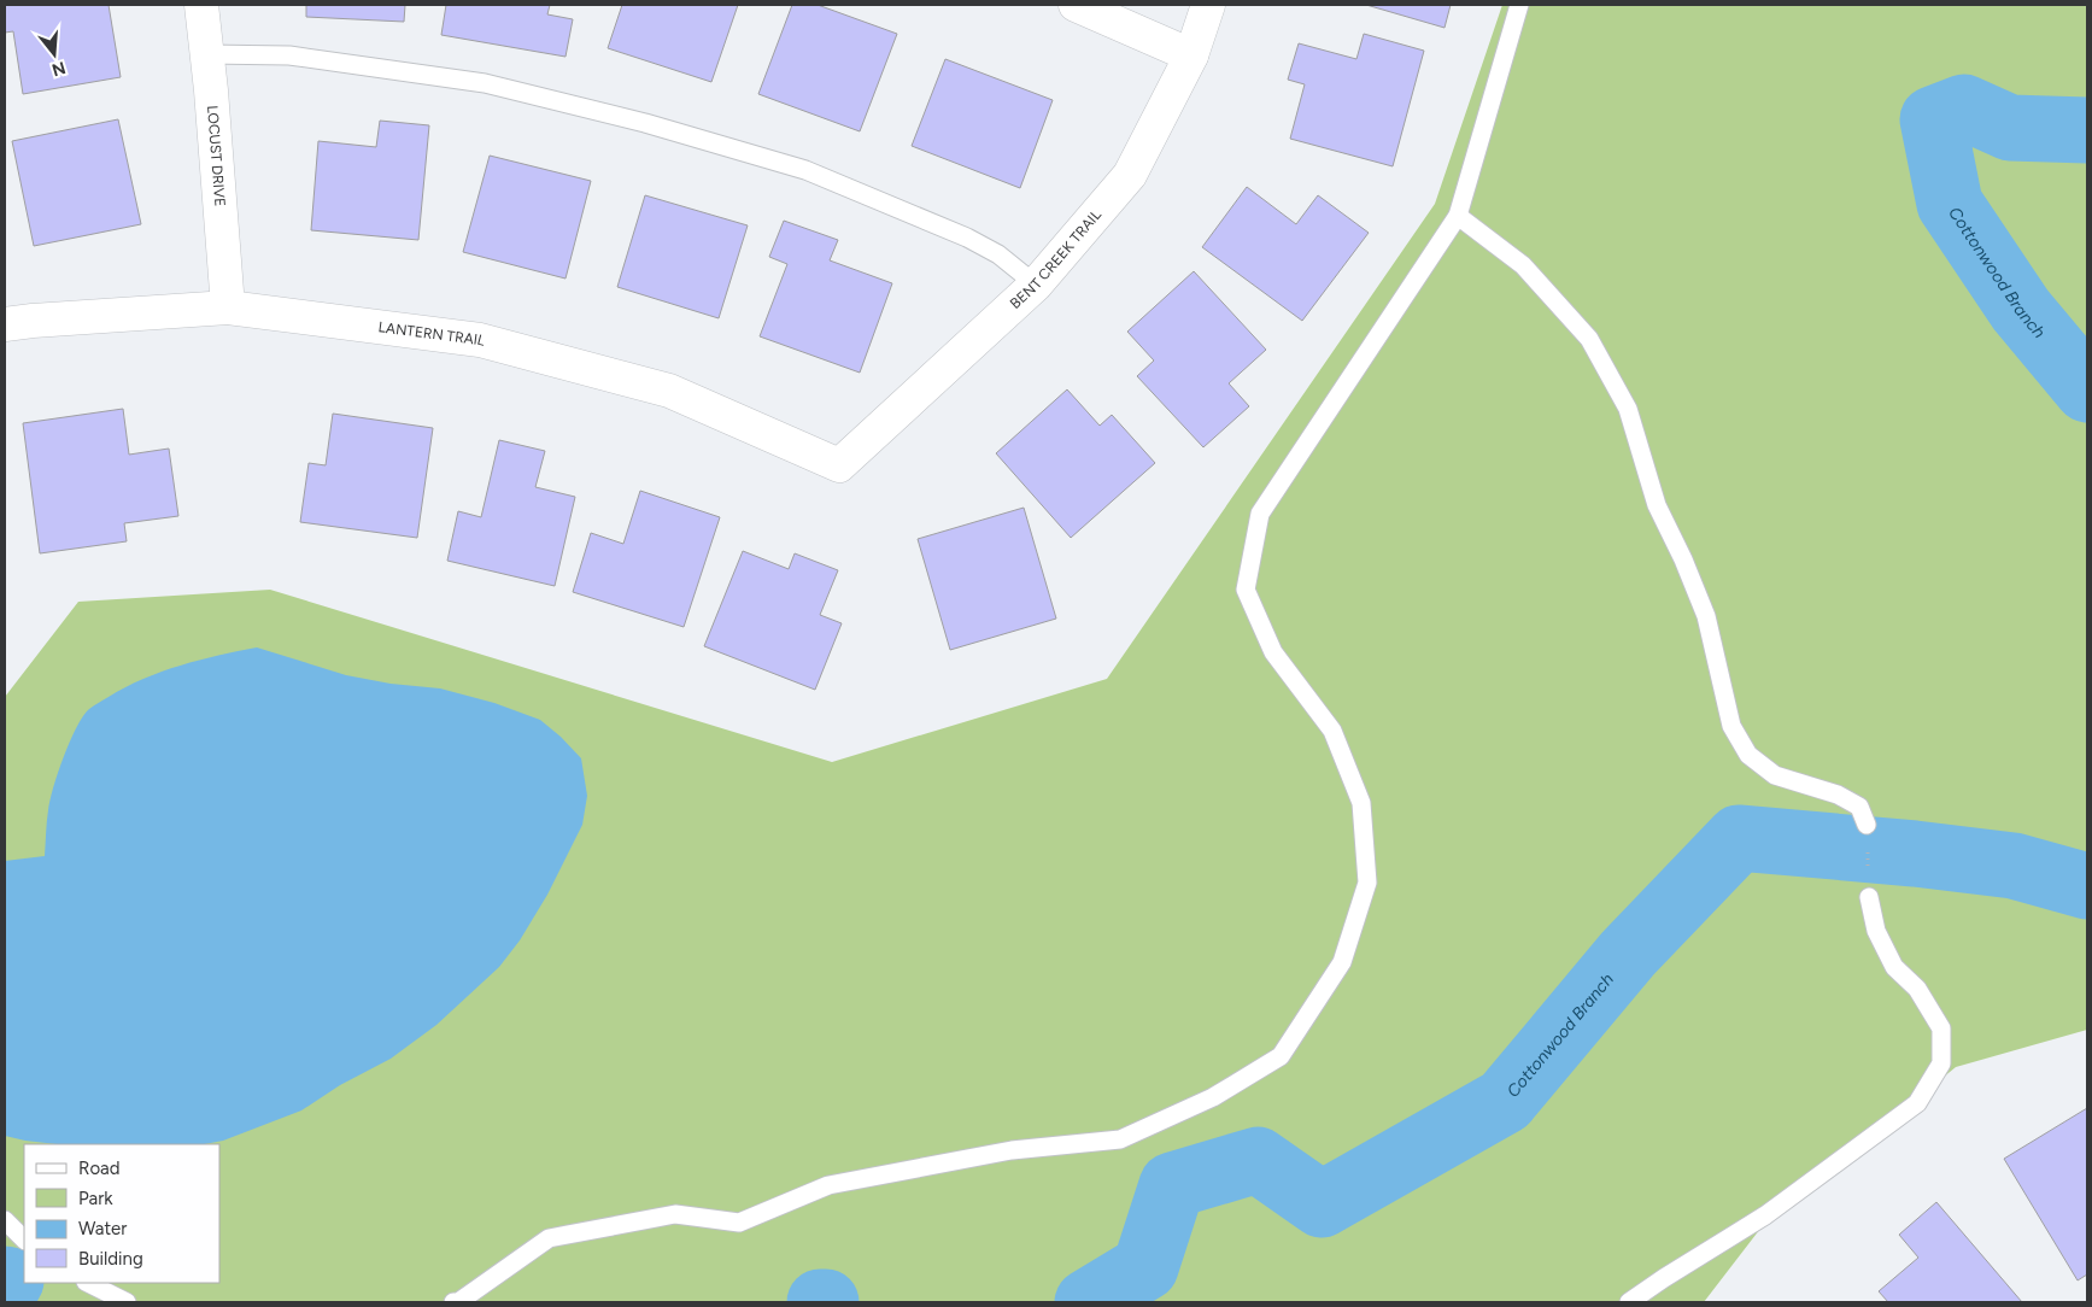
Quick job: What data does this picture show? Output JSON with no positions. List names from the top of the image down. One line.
{"streets":{"street":["LOCUST DRIVE","BENT CREEK TRAIL","LANTERN TRAIL"]},"crossings":[["LOCUST DRIVE","LANTERN TRAIL"],["BENT CREEK TRAIL","LANTERN TRAIL"]],"water":["Cottonwood Branch"],"legend":["Road","Park","Water","Building"],"north":"bottom"}
